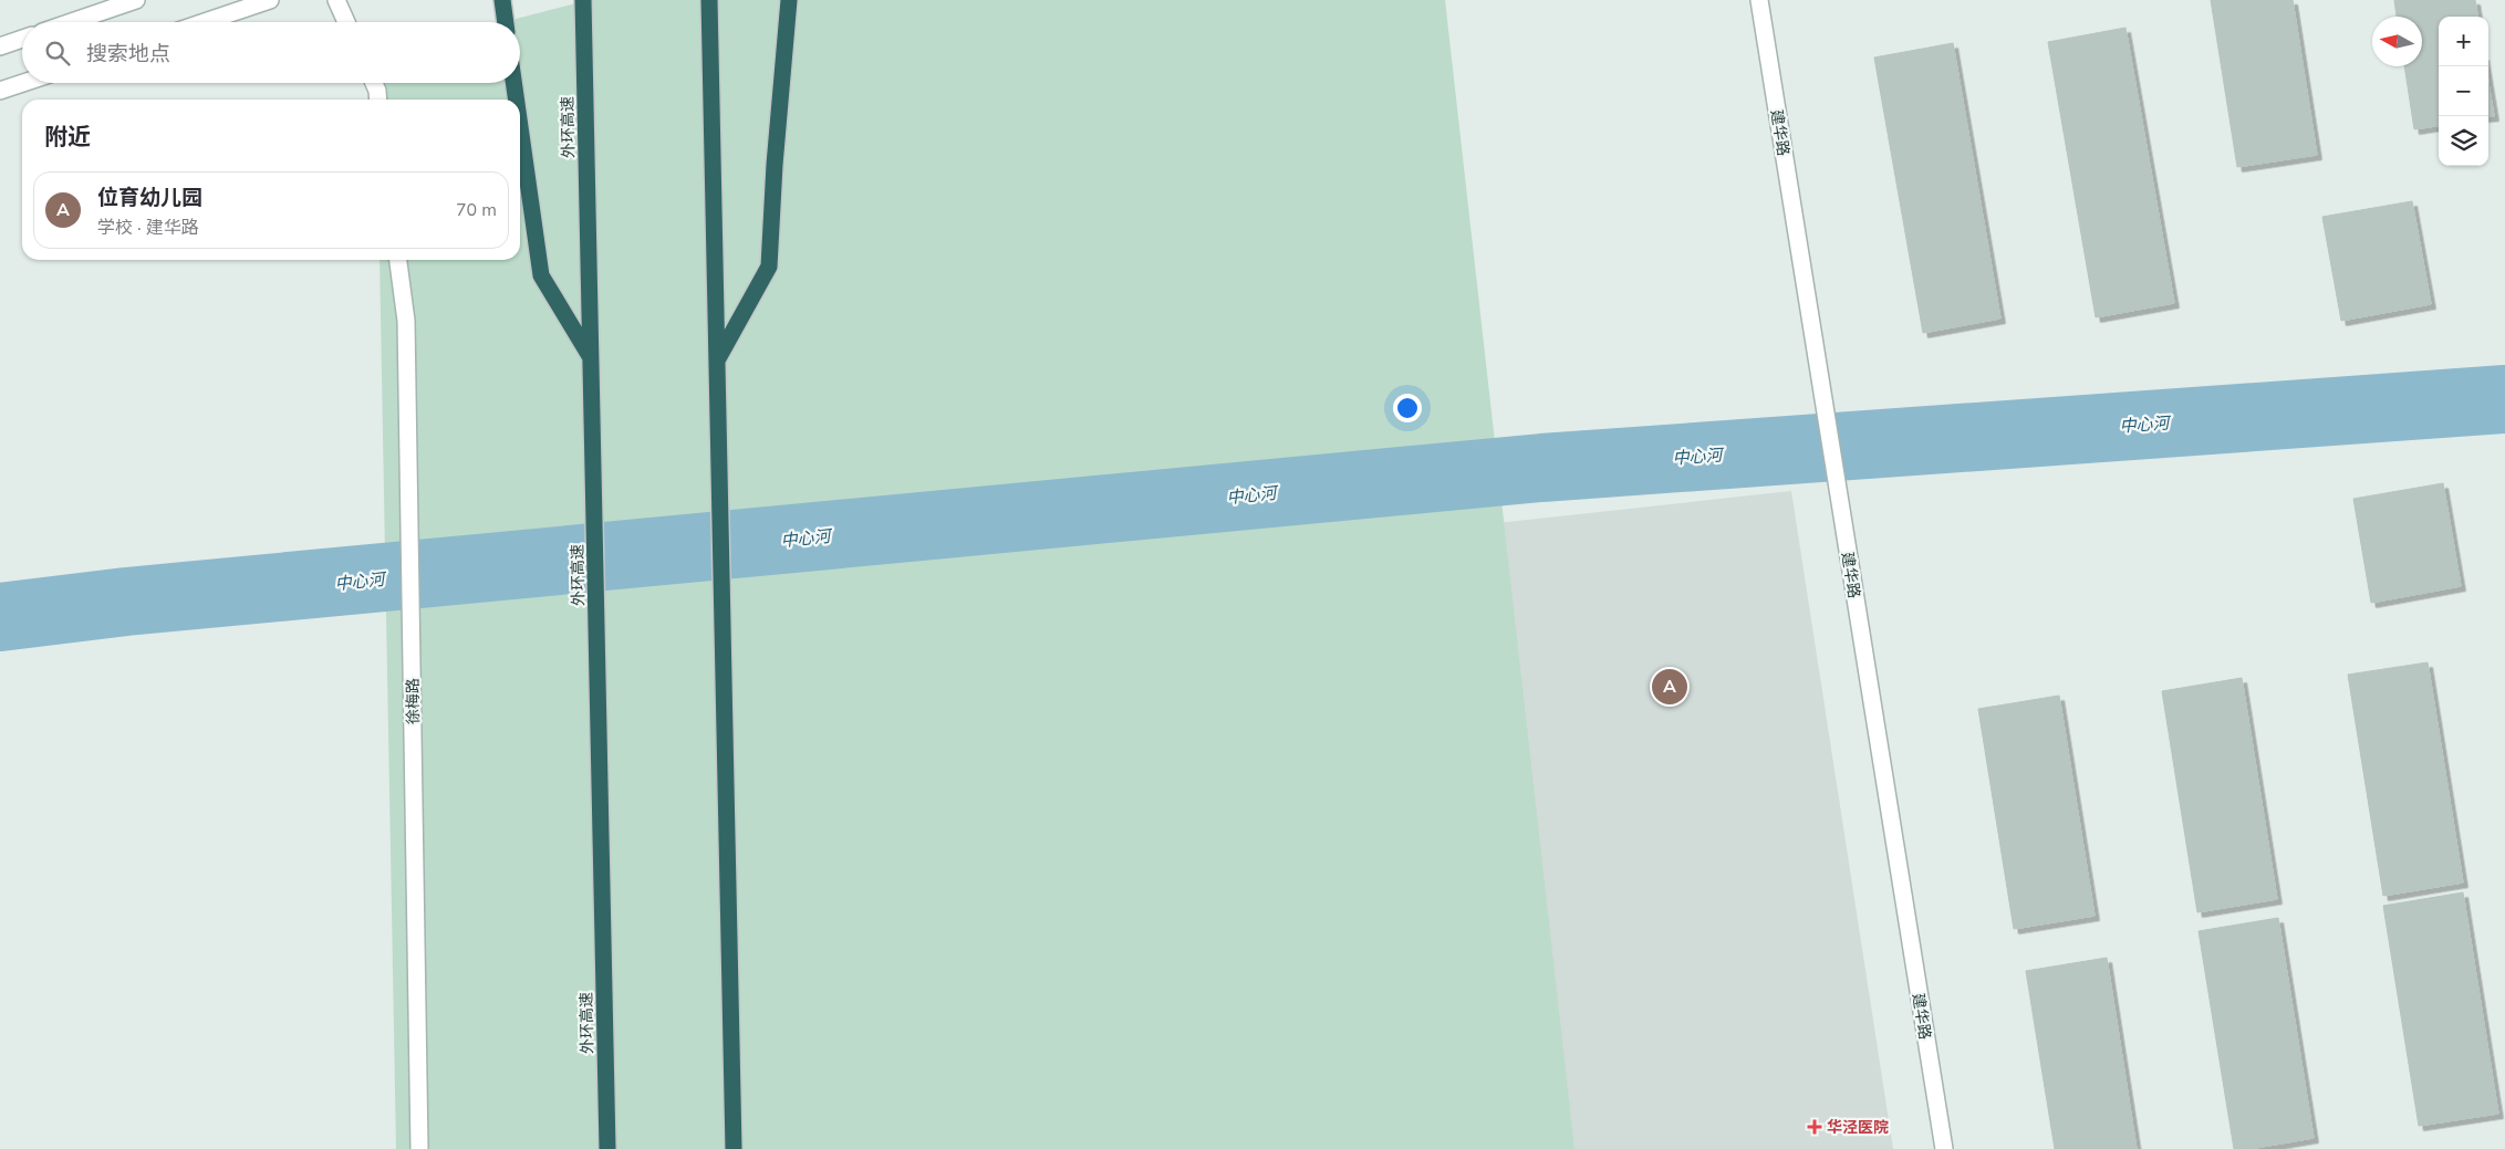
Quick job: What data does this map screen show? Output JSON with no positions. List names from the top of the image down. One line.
{"streets":{"highway":["外环高速"],"street":["建华路","徐梅路"]},"water":["中心河"],"places":{"health":["华泾医院"]},"north":"left","page":{"map_buttons":["+","−"],"search":"搜索地点","heading":"附近","list":[{"mark":"A","name":"位育幼儿园","note":"学校 · 建华路","value":"70 m"}],"pins":"A"}}
